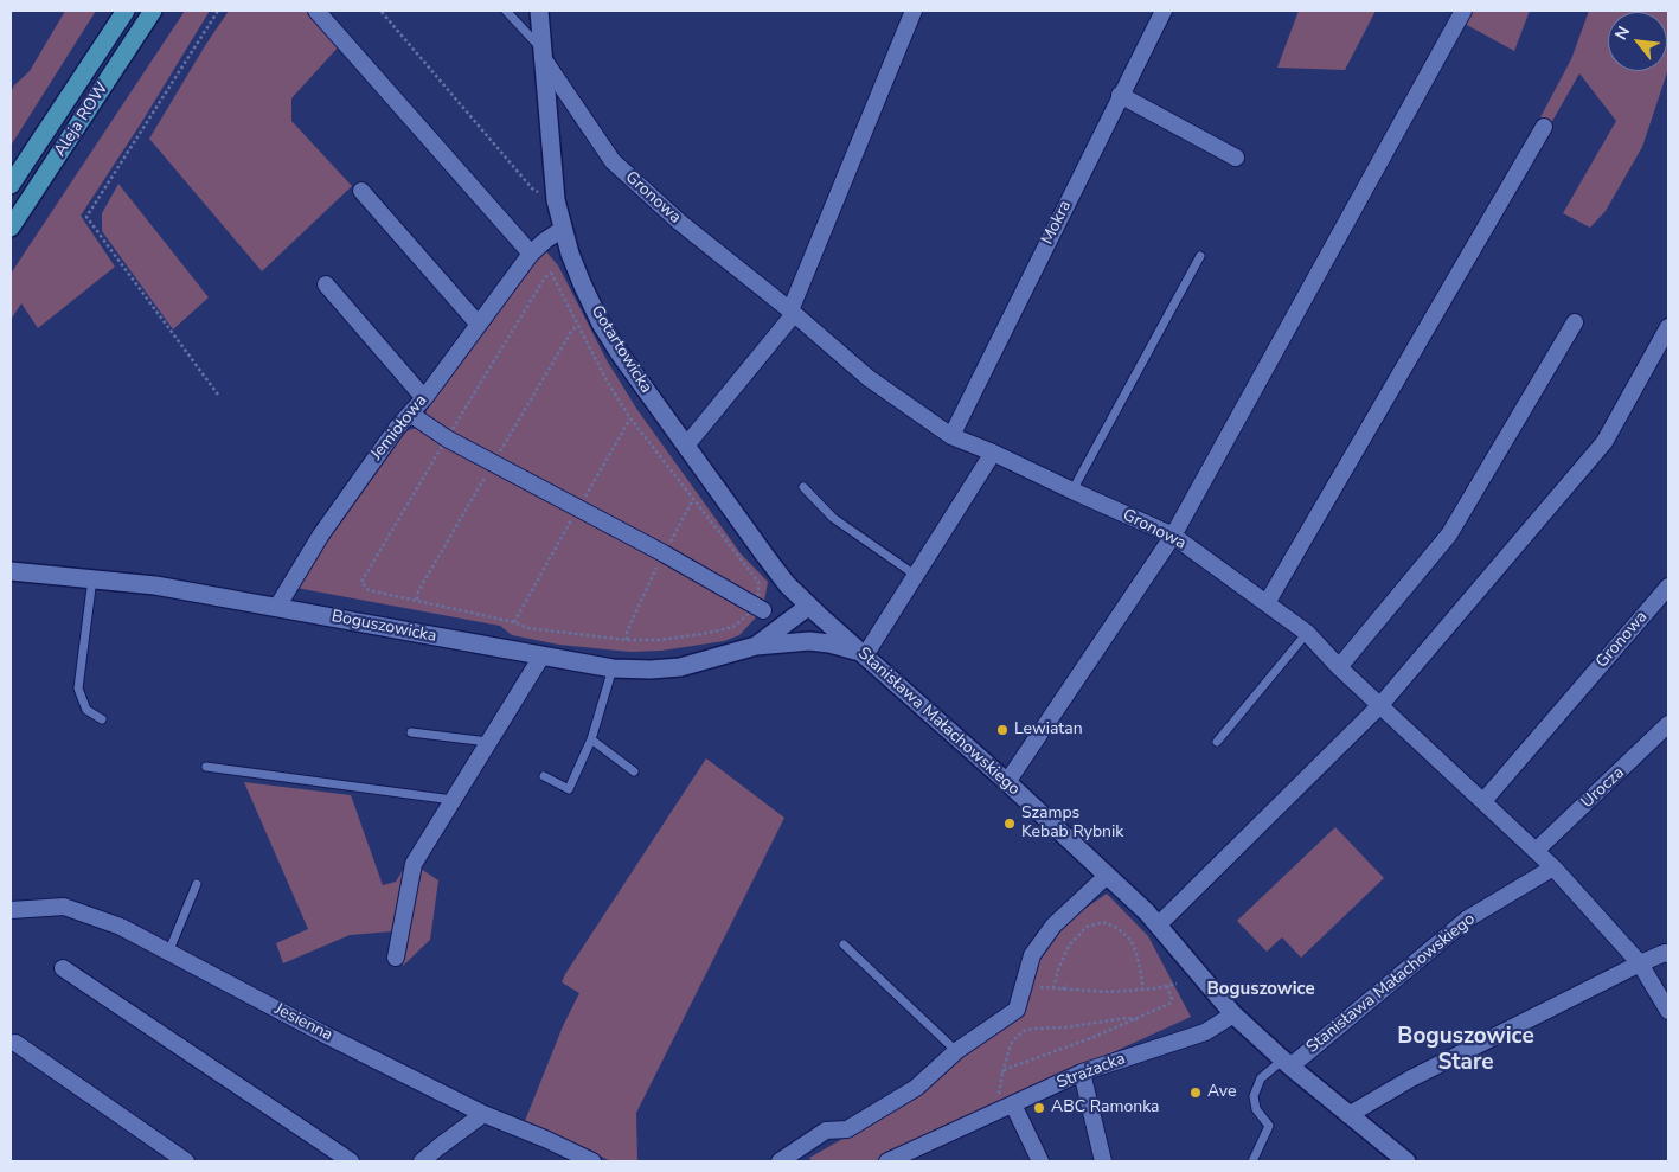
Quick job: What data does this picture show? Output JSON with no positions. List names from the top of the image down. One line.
{"streets":{"main road":["Aleja ROW"],"street":["Gronowa","Mokra","Gotartowicka","Jemiołowa","Boguszowicka","Stanisława Małachowskiego","Urocza","Jesienna","Strażacka"]},"crossings":[["Gronowa","Mokra"],["Gronowa","Gotartowicka"],["Gronowa","Stanisława Małachowskiego"],["Gronowa","Urocza"],["Gotartowicka","Jemiołowa"],["Gotartowicka","Boguszowicka"],["Gotartowicka","Stanisława Małachowskiego"],["Jemiołowa","Boguszowicka"],["Boguszowicka","Stanisława Małachowskiego"],["Stanisława Małachowskiego","Strażacka"]],"districts":["Boguszowice","Boguszowice Stare"],"places":["Lewiatan","Szamps Kebab Rybnik","Ave","ABC Ramonka"],"north":"top left"}
